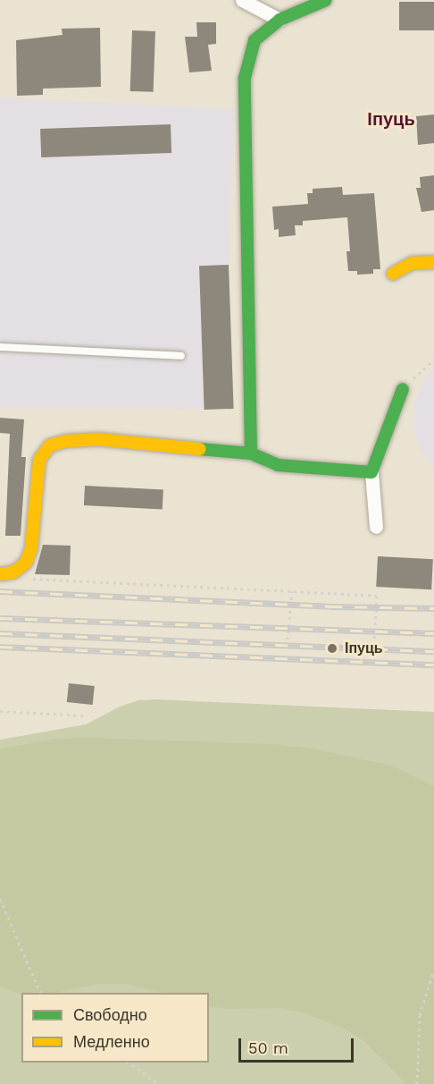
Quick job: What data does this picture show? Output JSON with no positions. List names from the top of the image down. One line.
{"districts":["Іпуць"],"places":["Іпуць"],"legend":["Свободно","Медленно"],"scale_bar":"50 m"}
